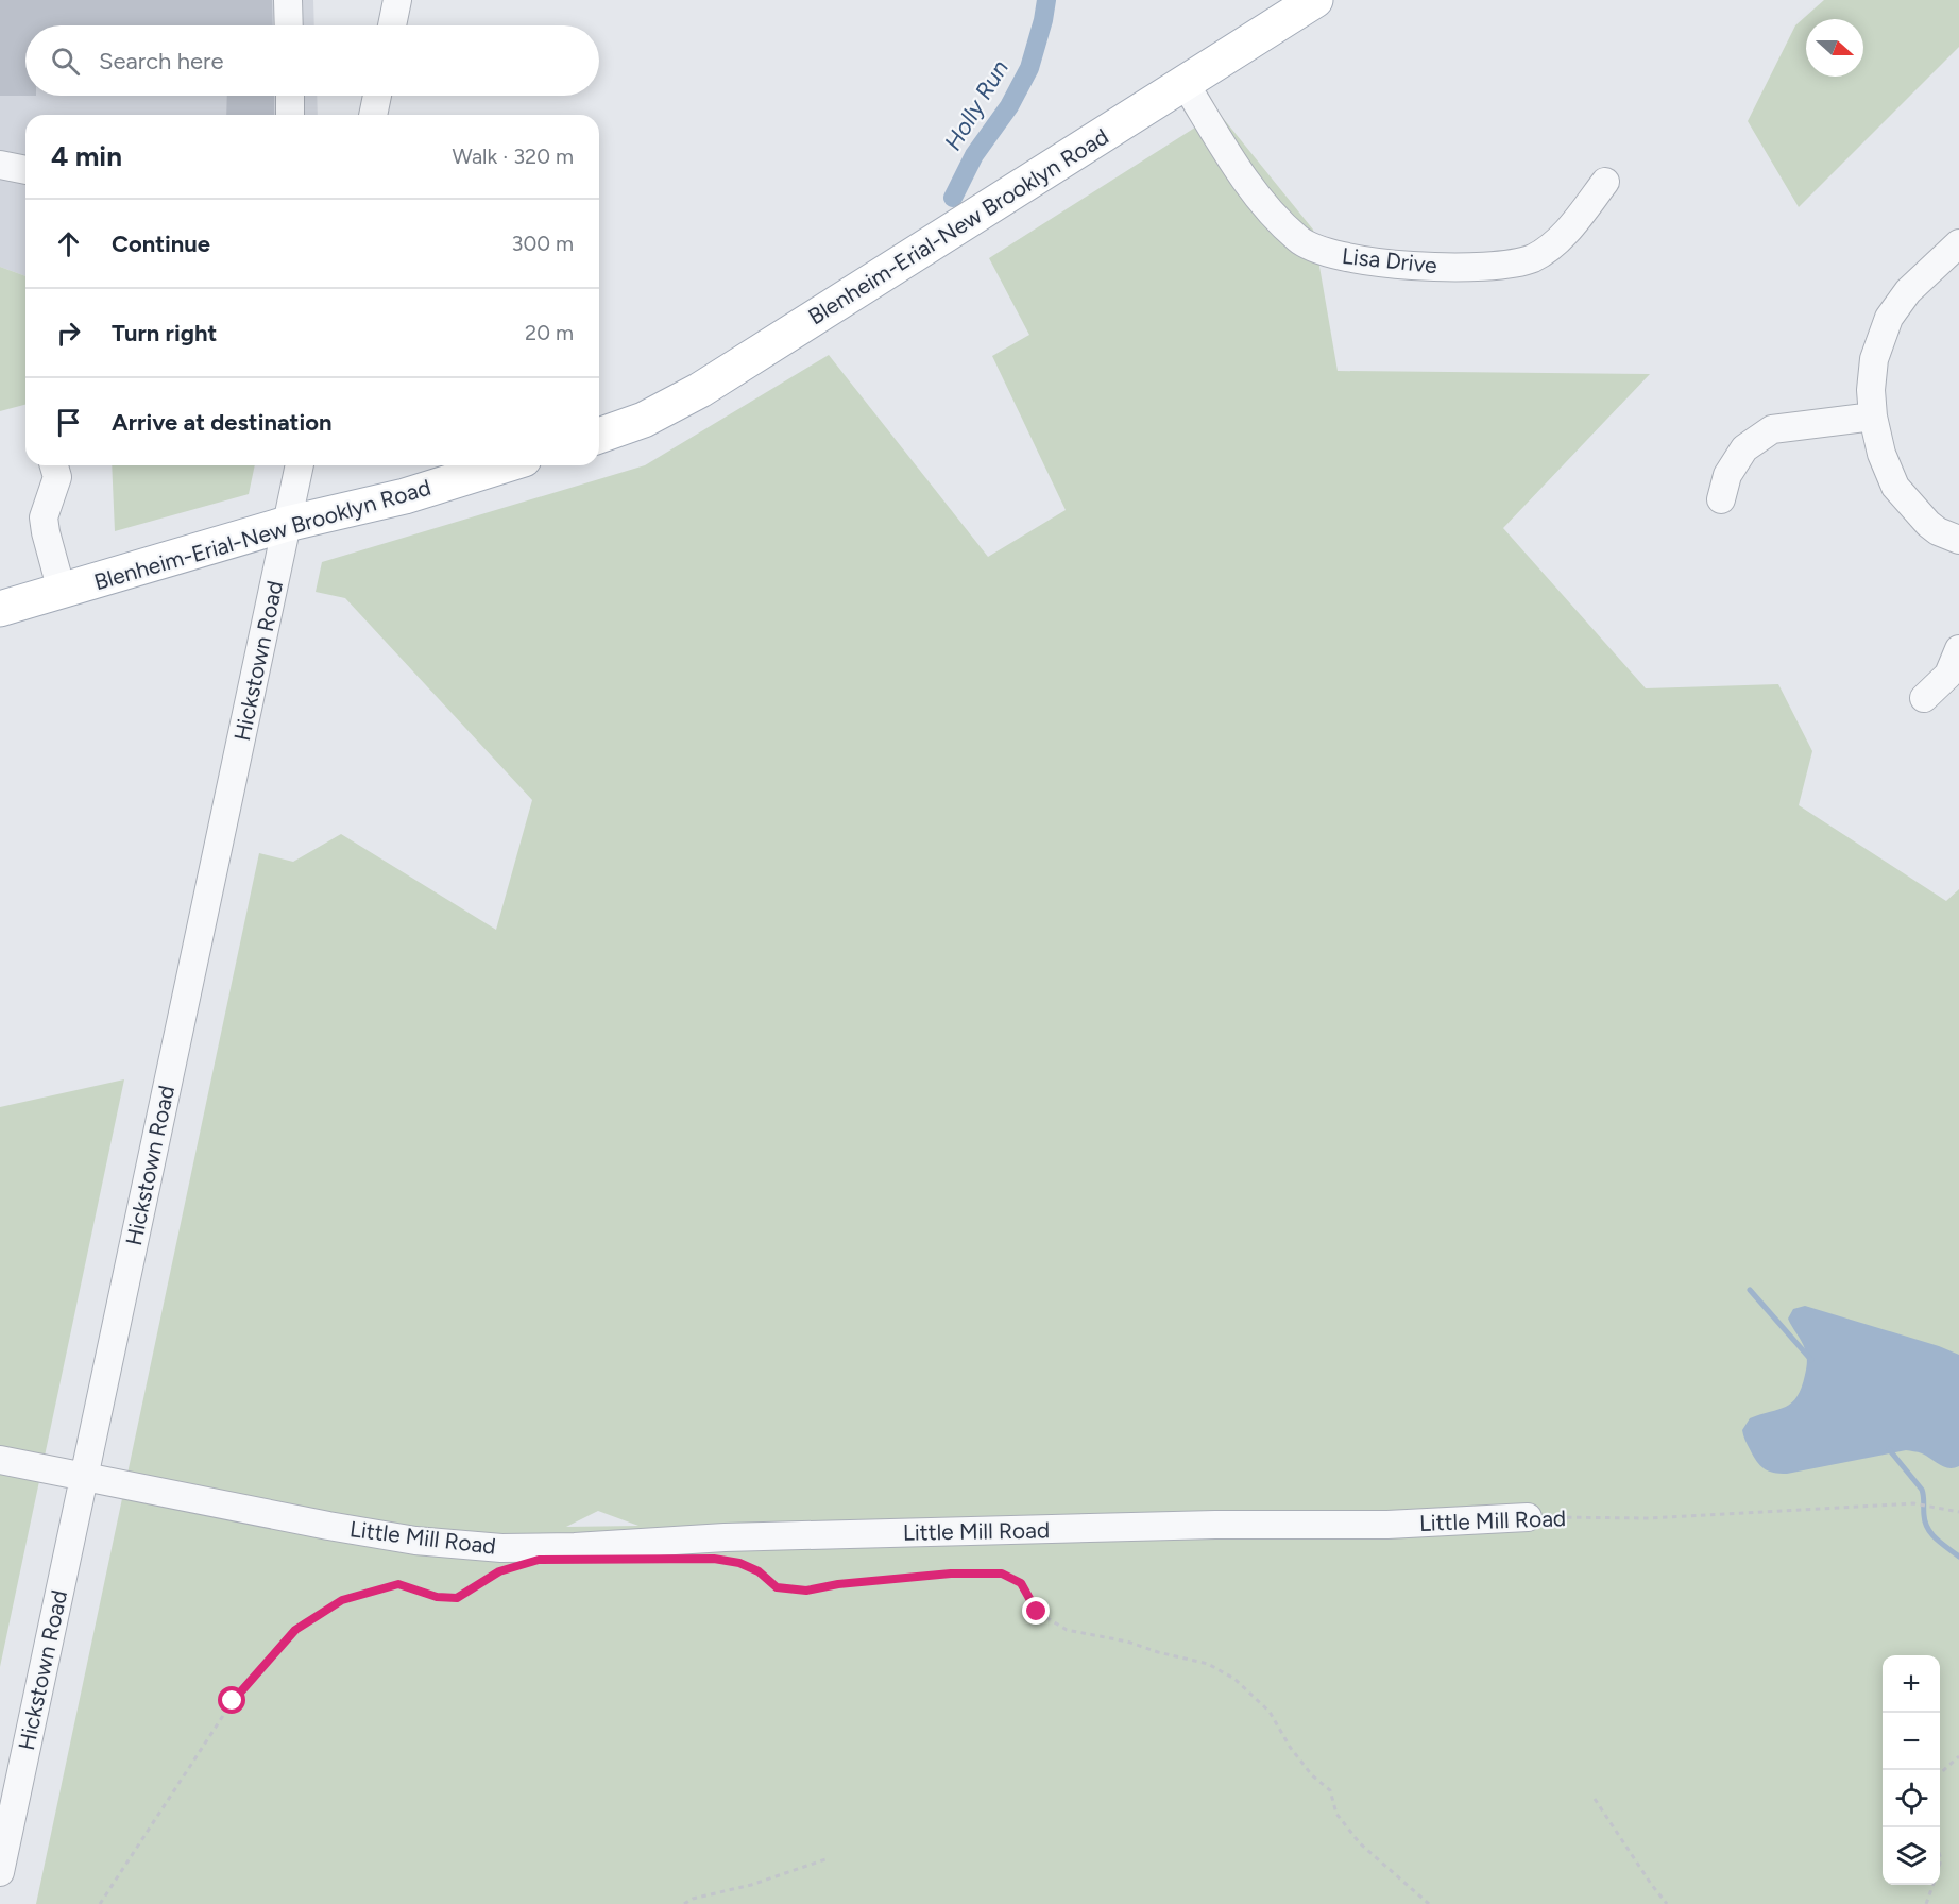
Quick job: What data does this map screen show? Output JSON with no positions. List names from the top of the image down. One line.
{"streets":{"main road":["Blenheim-Erial-New Brooklyn Road"],"street":["Lisa Drive","Hickstown Road","Little Mill Road"]},"crossings":[["Blenheim-Erial-New Brooklyn Road","Lisa Drive"],["Blenheim-Erial-New Brooklyn Road","Hickstown Road"],["Hickstown Road","Little Mill Road"]],"water":["Holly Run"],"north":"right","page":{"search":"Search here","heading":["4 min","Walk · 320 m"],"list":[["Continue","300 m"],["Turn right","20 m"],"Arrive at destination"],"map_buttons":["+","−"]}}
